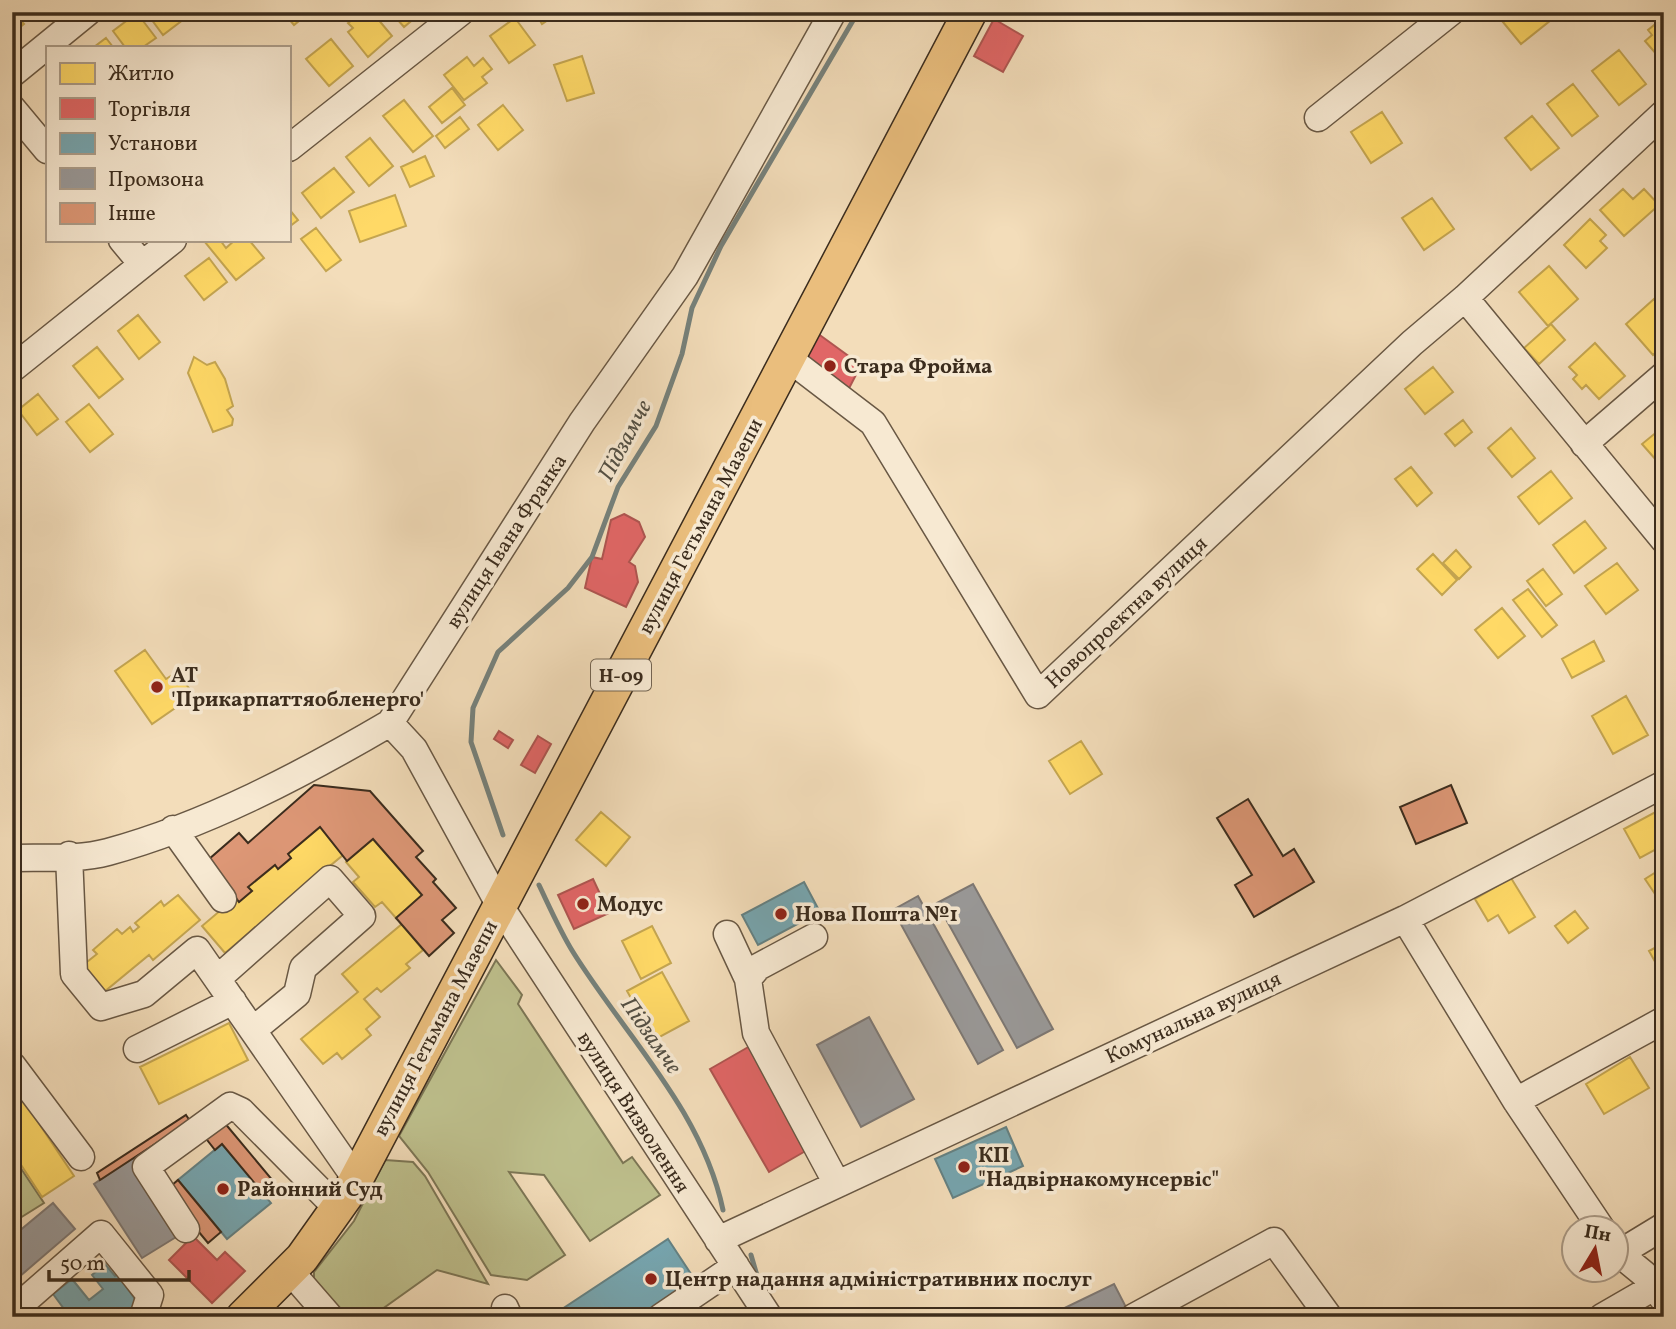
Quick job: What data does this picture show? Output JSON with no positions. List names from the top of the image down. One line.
{"streets":{"main road":["вулиця Гетьмана Мазепи","Н-09"],"street":["вулиця Івана Франка","Новопроектна вулиця","Комунальна вулиця","вулиця Визволення"]},"crossings":[["вулиця Гетьмана Мазепи","Новопроектна вулиця"],["вулиця Гетьмана Мазепи","вулиця Визволення"],["вулиця Івана Франка","вулиця Визволення"],["Комунальна вулиця","вулиця Визволення"]],"water":["Підзамче"],"places":["Стара Фройма","АТ 'Прикарпаттяобленерго'","Модус","Нова Пошта №1","КП \"Надвірнакомунсервіс\"","Районний Суд","Центр надання адміністративних послуг"],"legend":["Житло","Торгівля","Установи","Промзона","Інше"],"scale_bar":"50 m","north":"top"}
